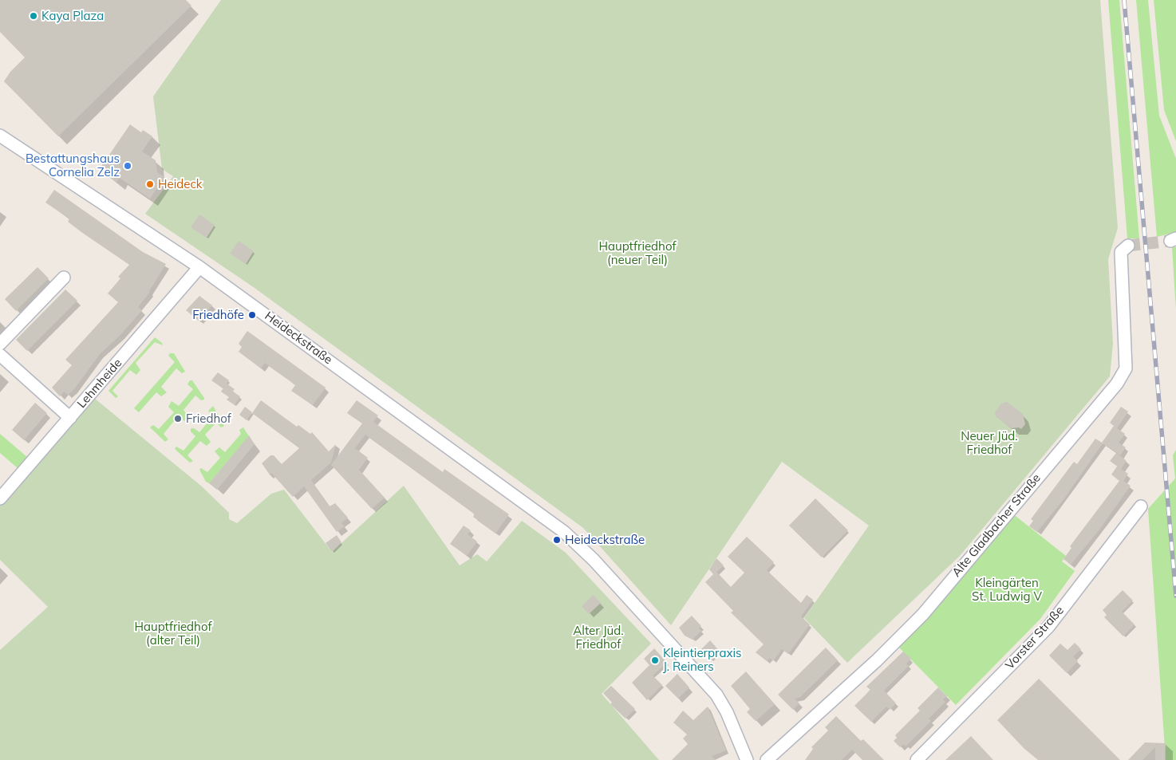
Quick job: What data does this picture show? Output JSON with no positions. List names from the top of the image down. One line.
{"streets":{"street":["Heideckstraße","Lehmheide","Alte Gladbacher Straße","Vorster Straße"]},"crossings":[["Heideckstraße","Lehmheide"]],"parks":["Hauptfriedhof (neuer Teil)","Neuer Jüd. Friedhof","Kleingärten St. Ludwig V","Hauptfriedhof (alter Teil)","Alter Jüd. Friedhof"],"places":["Kaya Plaza","Bestattungshaus Cornelia Zelz","Heideck","Friedhöfe","Friedhof","Heideckstraße","Kleintierpraxis J. Reiners"]}
